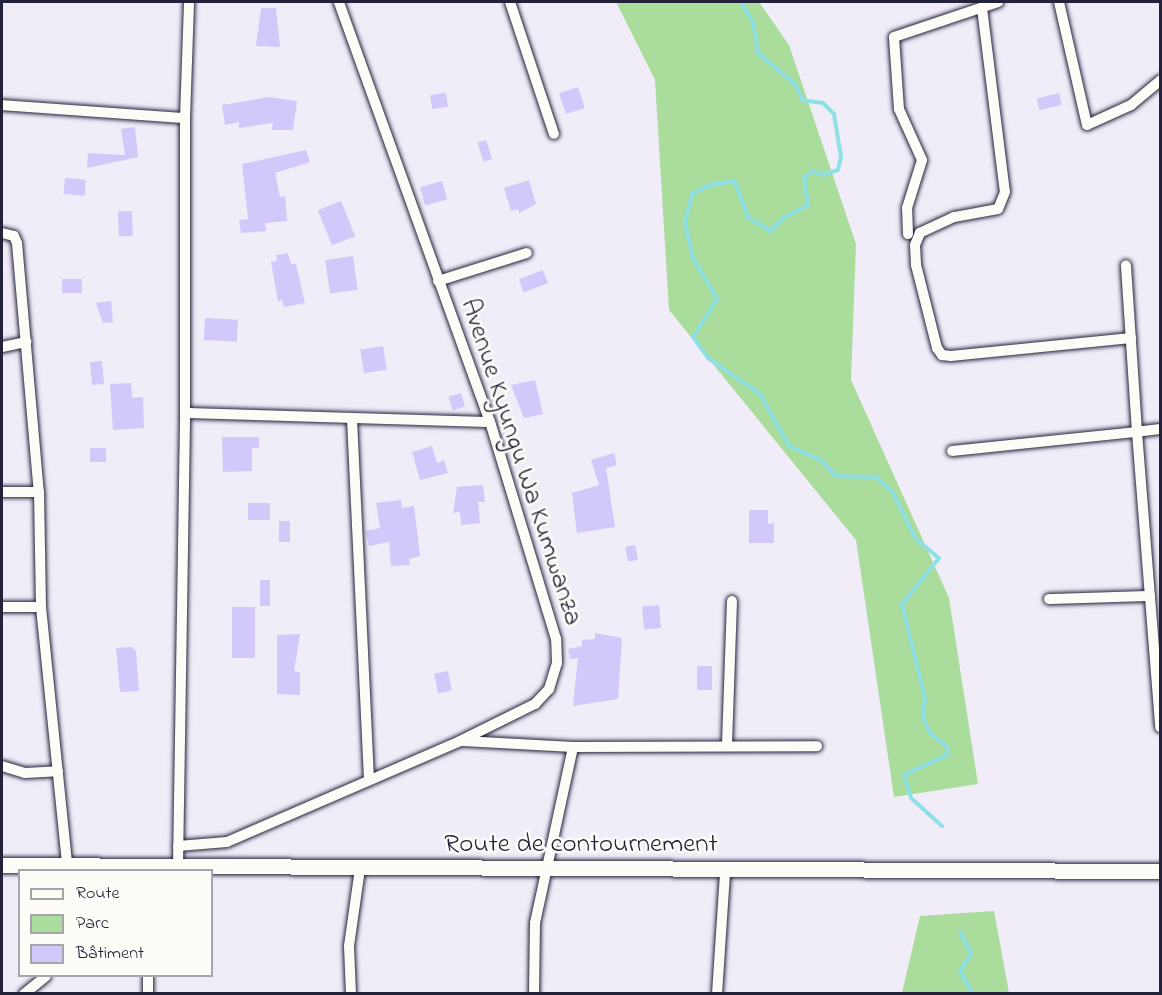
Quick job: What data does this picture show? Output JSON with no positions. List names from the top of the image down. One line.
{"streets":{"street":["Avenue Kyungu Wa Kumwanza","Route de contournement"]},"legend":["Route","Parc","Bâtiment"]}
